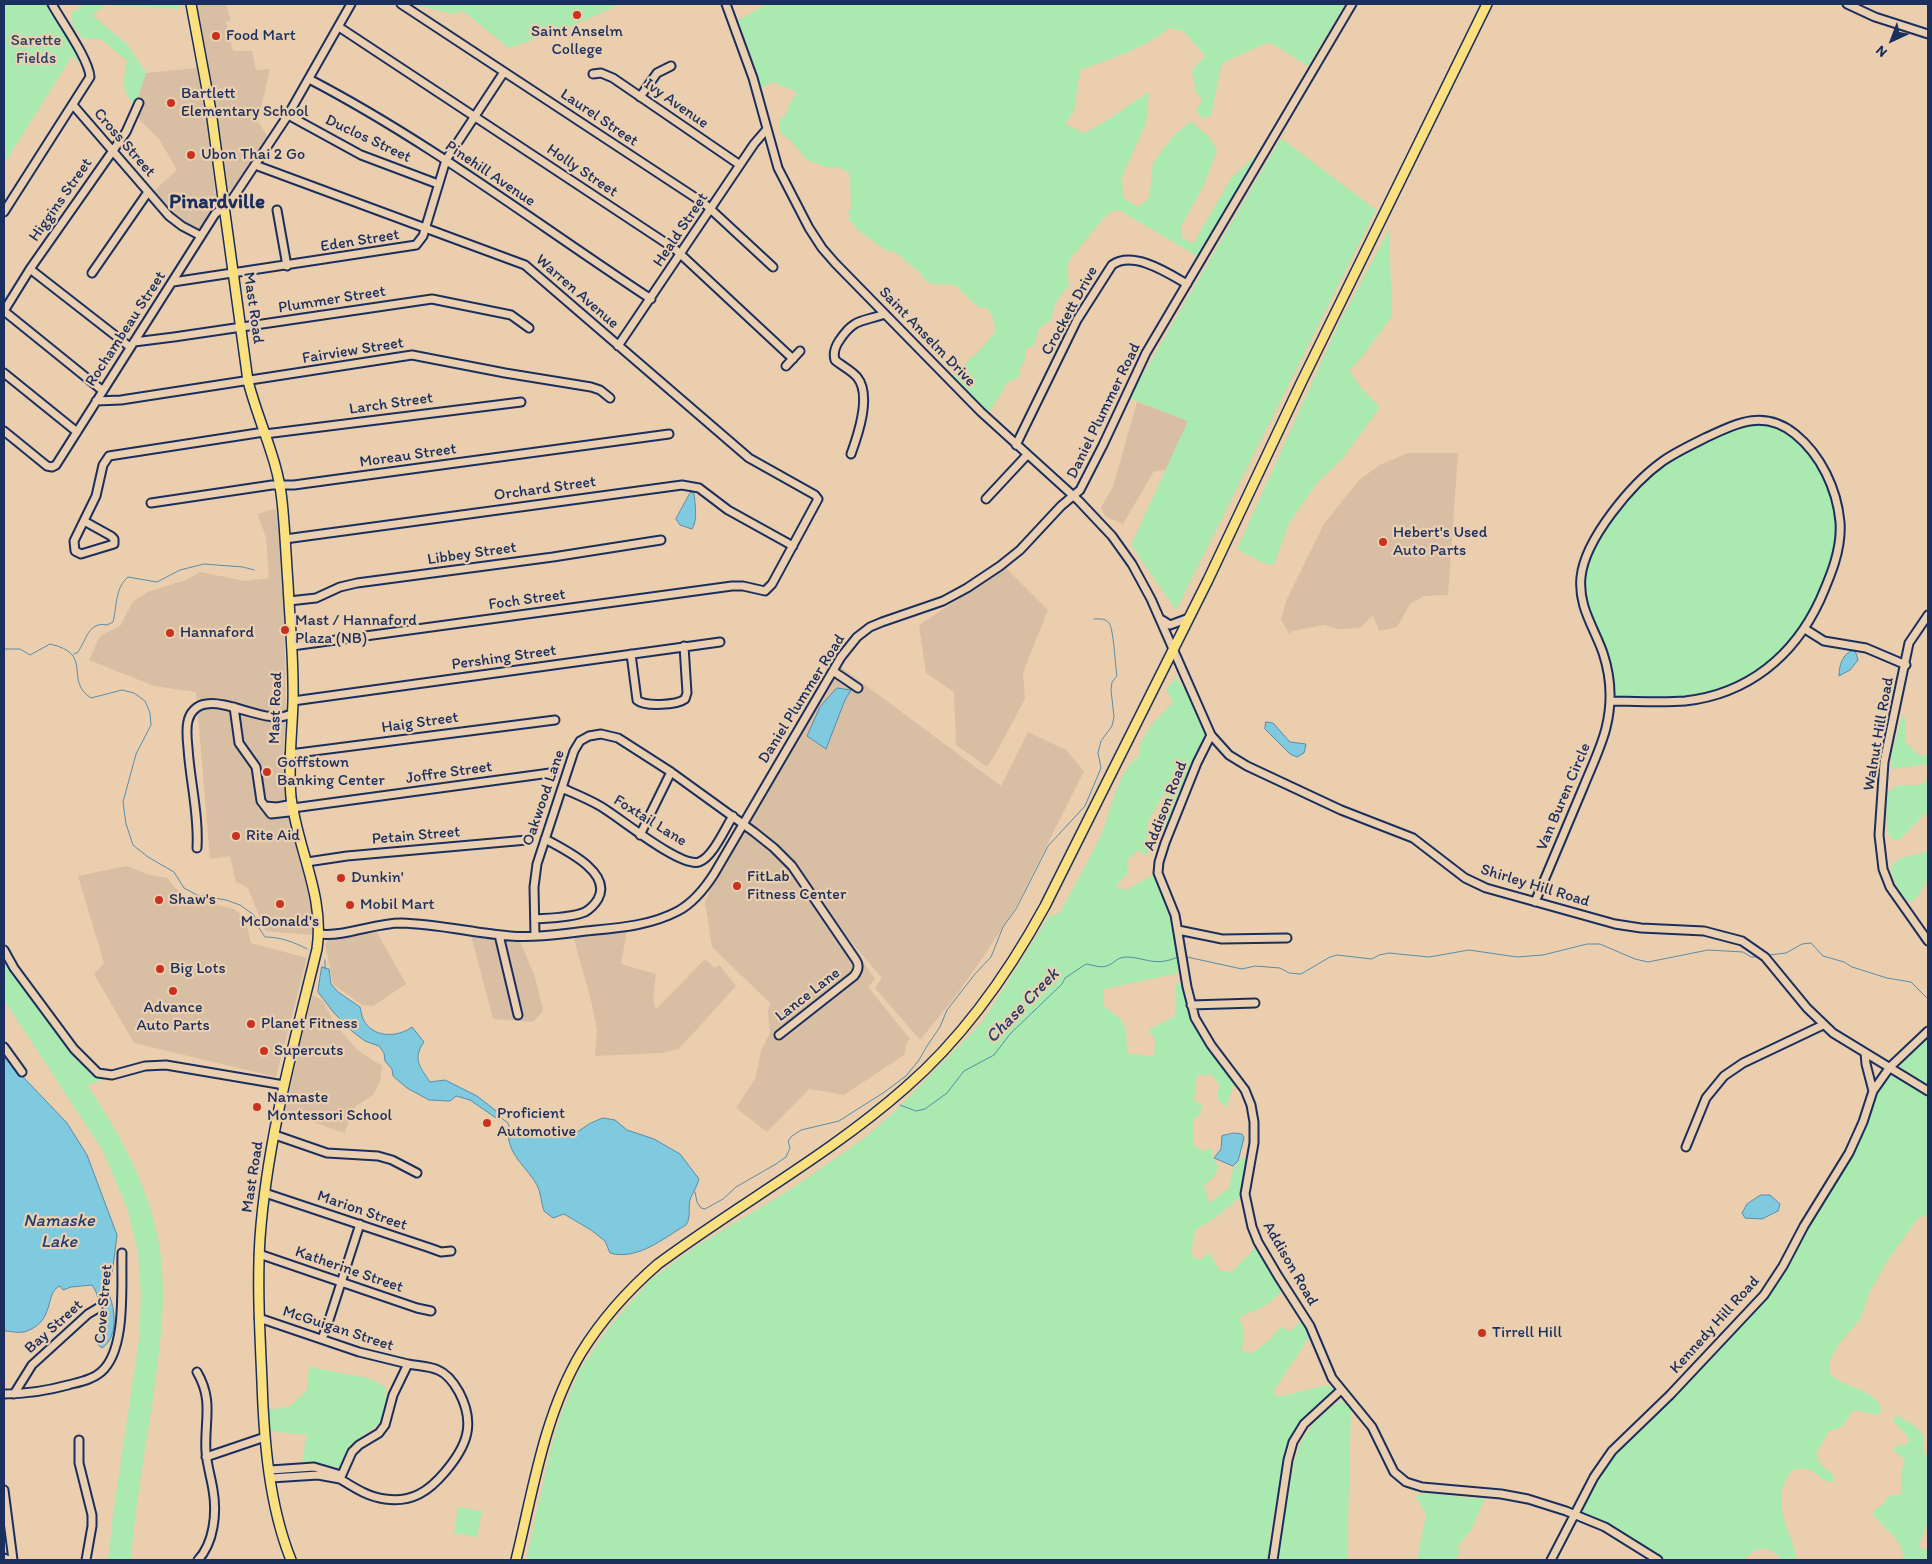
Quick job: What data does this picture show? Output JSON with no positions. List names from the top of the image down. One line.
{"streets":{"main road":["Mast Road"],"street":["Ivy Avenue","Laurel Street","Duclos Street","Cross Street","Holly Street","Pinehill Avenue","Higgins Street","Heald Street","Eden Street","Warren Avenue","Plummer Street","Crockett Drive","Rochambeau Street","Saint Anselm Drive","Fairview Street","Larch Street","Daniel Plummer Road","Moreau Street","Orchard Street","Libbey Street","Foch Street","Pershing Street","Haig Street","Walnut Hill Road","Joffre Street","Van Buren Circle","Oakwood Lane","Addison Road","Foxtail Lane","Petain Street","Shirley Hill Road","Lance Lane","Marion Street","Katherine Street","Cove Street","Kennedy Hill Road","Bay Street","McGuigan Street"]},"crossings":[["Ivy Avenue","Heald Street"],["Laurel Street","Heald Street"],["Laurel Street","Eden Street"],["Duclos Street","Eden Street"],["Duclos Street","Rochambeau Street"],["Cross Street","Higgins Street"],["Cross Street","Rochambeau Street"],["Holly Street","Heald Street"],["Holly Street","Eden Street"],["Holly Street","Rochambeau Street"],["Pinehill Avenue","Heald Street"],["Pinehill Avenue","Eden Street"],["Pinehill Avenue","Rochambeau Street"],["Heald Street","Warren Avenue"],["Heald Street","Saint Anselm Drive"],["Eden Street","Warren Avenue"],["Eden Street","Mast Road"],["Eden Street","Rochambeau Street"],["Warren Avenue","Rochambeau Street"],["Warren Avenue","Orchard Street"],["Warren Avenue","Foch Street"],["Plummer Street","Mast Road"],["Plummer Street","Rochambeau Street"],["Mast Road","Rochambeau Street"],["Mast Road","Fairview Street"],["Mast Road","Larch Street"],["Mast Road","Daniel Plummer Road"],["Mast Road","Moreau Street"],["Mast Road","Orchard Street"],["Mast Road","Libbey Street"],["Mast Road","Foch Street"],["Mast Road","Pershing Street"],["Mast Road","Haig Street"],["Mast Road","Joffre Street"],["Mast Road","Petain Street"],["Mast Road","Marion Street"],["Mast Road","Katherine Street"],["Mast Road","McGuigan Street"],["Crockett Drive","Saint Anselm Drive"],["Crockett Drive","Daniel Plummer Road"],["Rochambeau Street","Fairview Street"],["Saint Anselm Drive","Daniel Plummer Road"],["Saint Anselm Drive","Shirley Hill Road"],["Daniel Plummer Road","Oakwood Lane"],["Orchard Street","Foch Street"],["Van Buren Circle","Shirley Hill Road"],["Oakwood Lane","Foxtail Lane"],["Oakwood Lane","Lance Lane"],["Addison Road","Shirley Hill Road"],["Addison Road","Kennedy Hill Road"],["Shirley Hill Road","Kennedy Hill Road"],["Cove Street","Bay Street"]],"districts":["Pinardville"],"water":["Chase Creek","Namaske Lake"],"parks":["Sarette Fields"],"places":["Saint Anselm College","Food Mart","Bartlett Elementary School","Ubon Thai 2 Go","Hebert's Used Auto Parts","Mast / Hannaford Plaza (NB)","Hannaford","Goffstown Banking Center","Rite Aid","Dunkin'","FitLab Fitness Center","Shaw's","McDonald's","Mobil Mart","Big Lots","Advance Auto Parts","Planet Fitness","Supercuts","Namaste Montessori School","Proficient Automotive","Tirrell Hill"],"north":"bottom left"}
